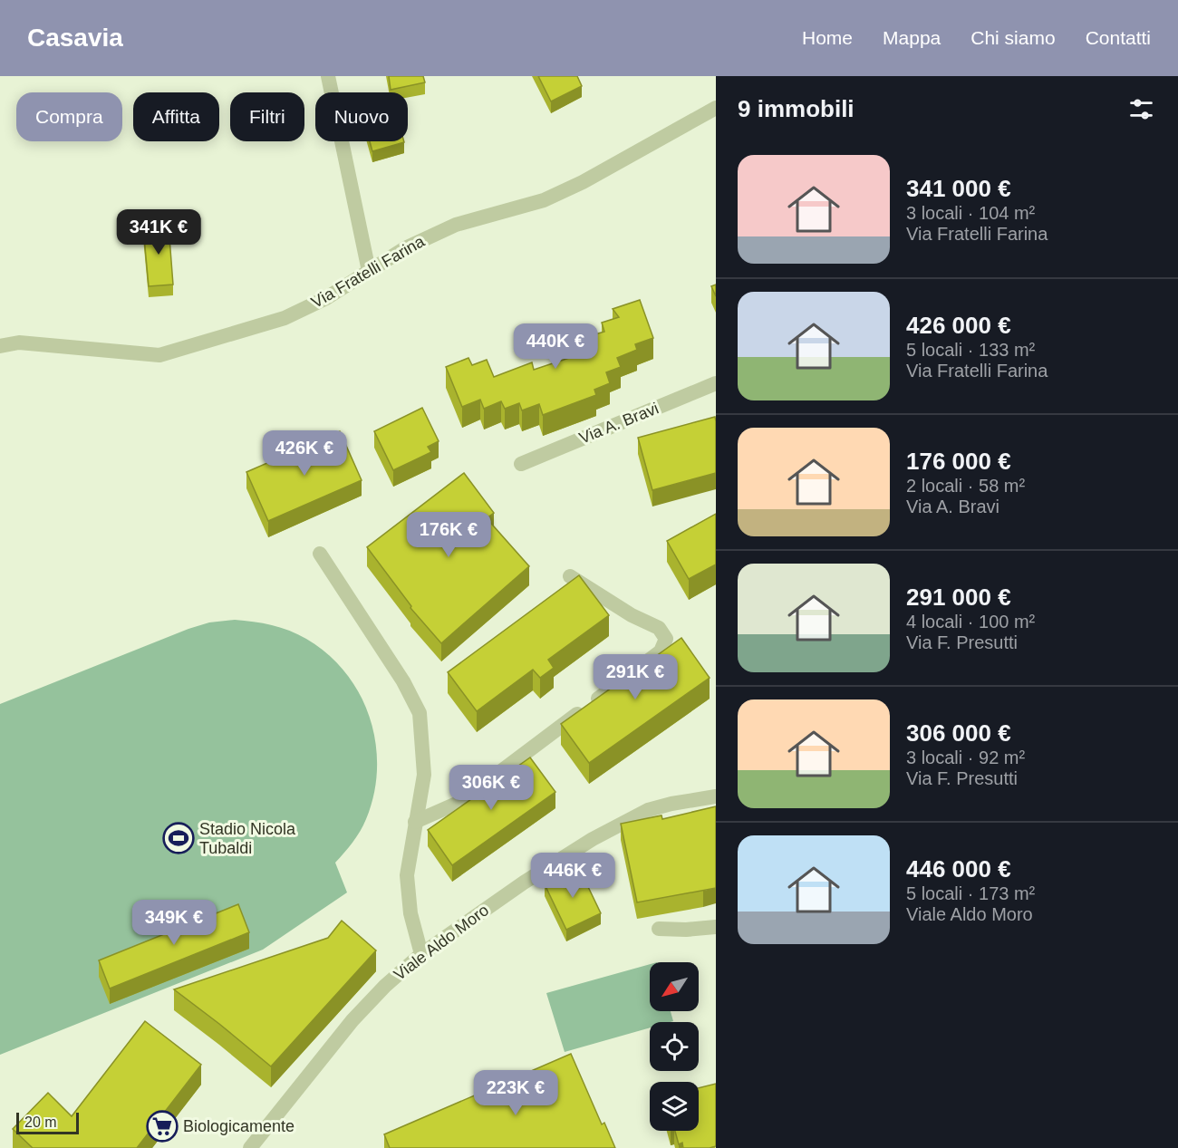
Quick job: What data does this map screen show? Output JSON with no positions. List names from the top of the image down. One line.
{"streets":{"street":["Via Fratelli Farina","Via A. Bravi","Viale Aldo Moro"]},"places":{"sports":["Stadio Nicola Tubaldi"],"supermarket":["Biologicamente"]},"scale_bar":"20 m","north":"bottom left","page":{"header":"Casavia","nav":["Home","Mappa","Chi siamo","Contatti"],"heading":"9 immobili","chip":["Compra","Affitta","Filtri","Nuovo"],"list":[{"name":"341 000 €","note":"3 locali · 104 m² · Via Fratelli Farina"},{"name":"426 000 €","note":"5 locali · 133 m² · Via Fratelli Farina"},{"name":"176 000 €","note":"2 locali · 58 m² · Via A. Bravi"},{"name":"291 000 €","note":"4 locali · 100 m² · Via F. Presutti"},{"name":"306 000 €","note":"3 locali · 92 m² · Via F. Presutti"},{"name":"446 000 €","note":"5 locali · 173 m² · Viale Aldo Moro"}],"price":["341K €","440K €","426K €","176K €","291K €","306K €","446K €","349K €","223K €"],"scale":"20 m"}}
